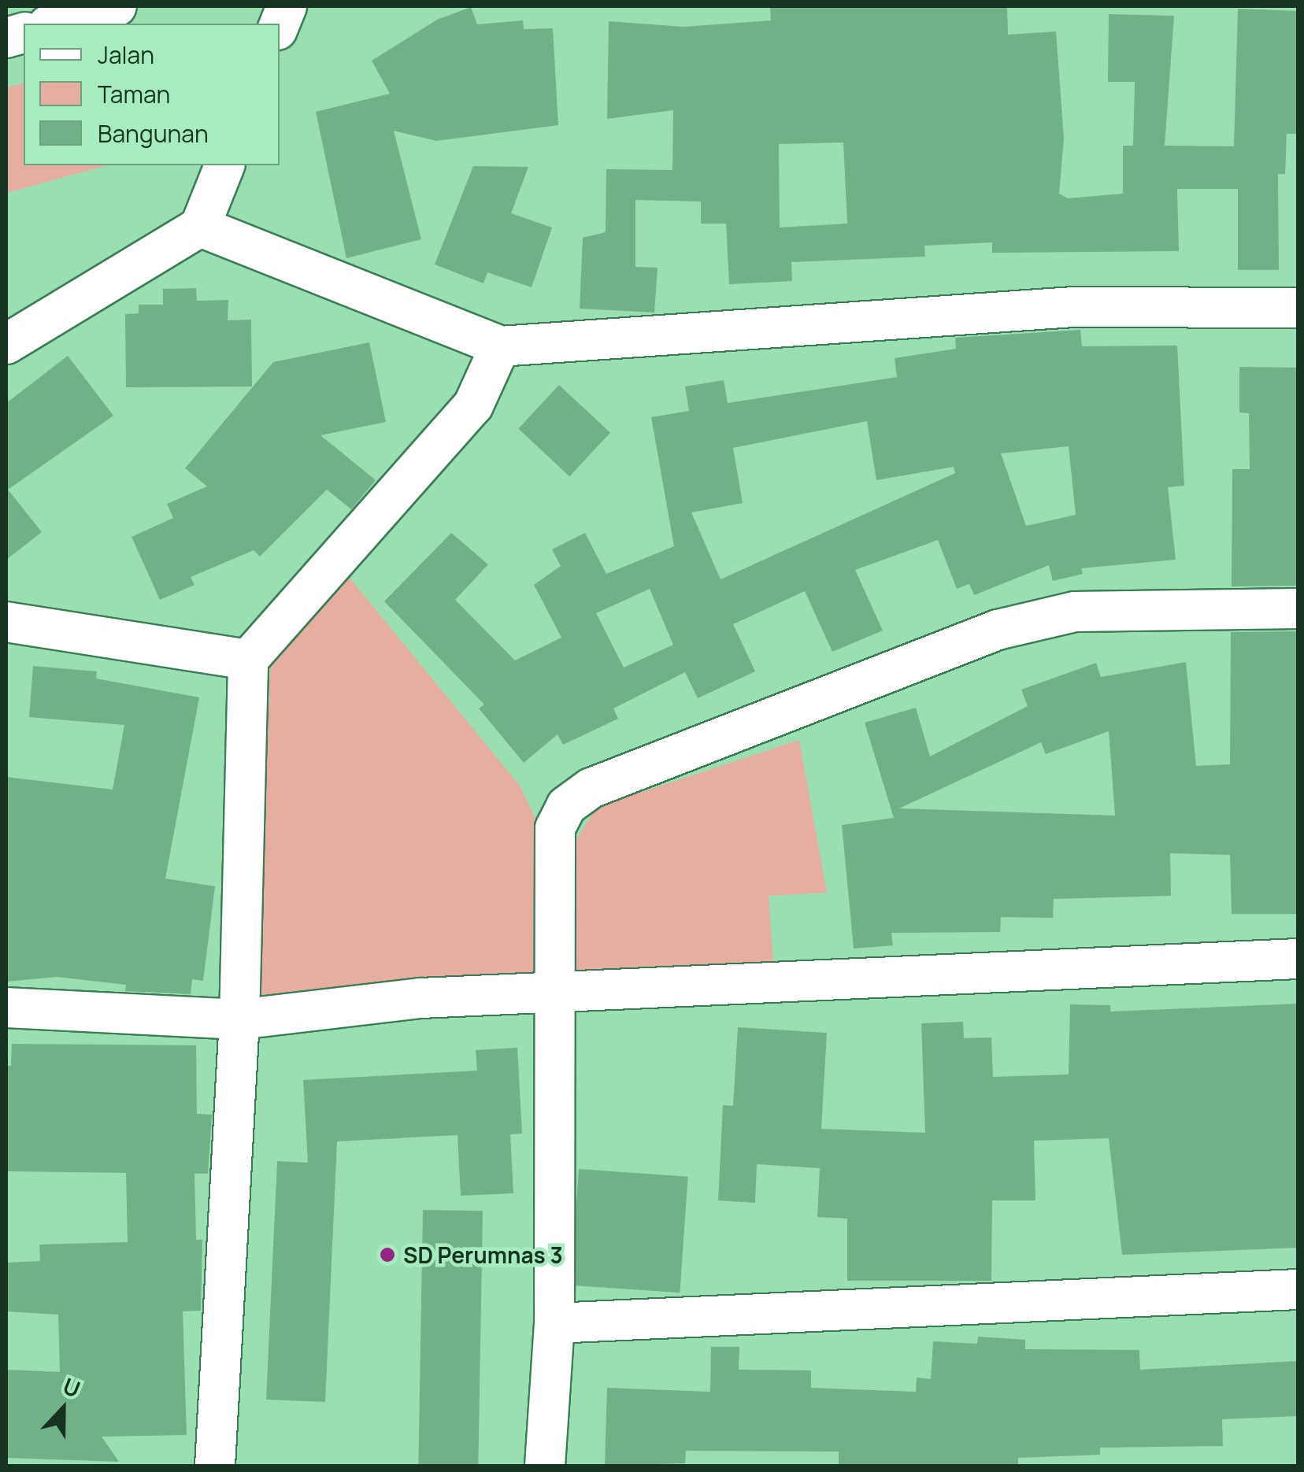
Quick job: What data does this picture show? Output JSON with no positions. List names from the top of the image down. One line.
{"places":["SD Perumnas 3"],"legend":["Jalan","Taman","Bangunan"],"north":"top"}
